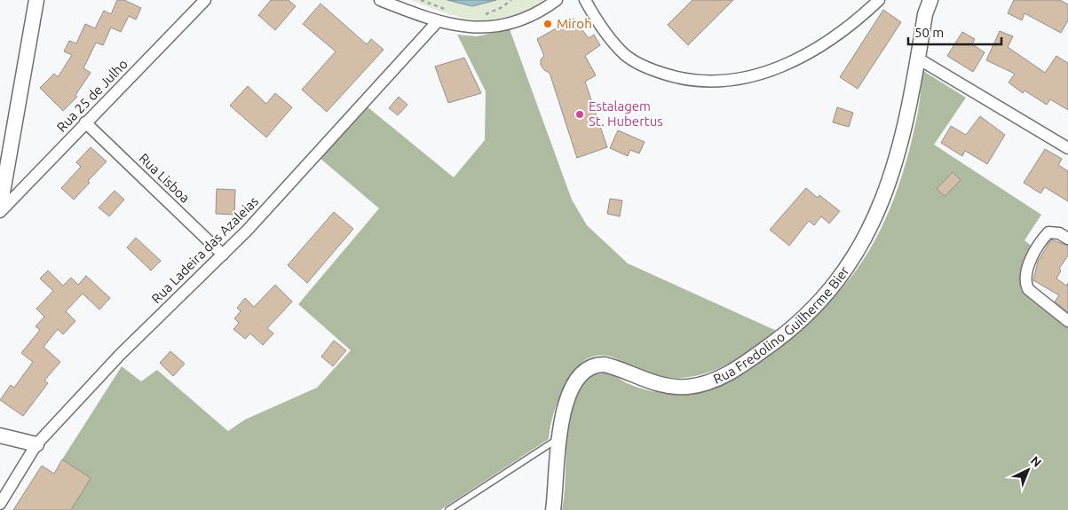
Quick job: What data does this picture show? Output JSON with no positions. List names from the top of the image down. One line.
{"streets":{"street":["Rua 25 de Julho","Rua Lisboa","Rua Ladeira das Azaleias","Rua Fredolino Guilherme Bier"]},"crossings":[["Rua 25 de Julho","Rua Lisboa"],["Rua Lisboa","Rua Ladeira das Azaleias"]],"places":["Miroh","Estalagem St. Hubertus"],"scale_bar":"50 m","north":"top right"}
